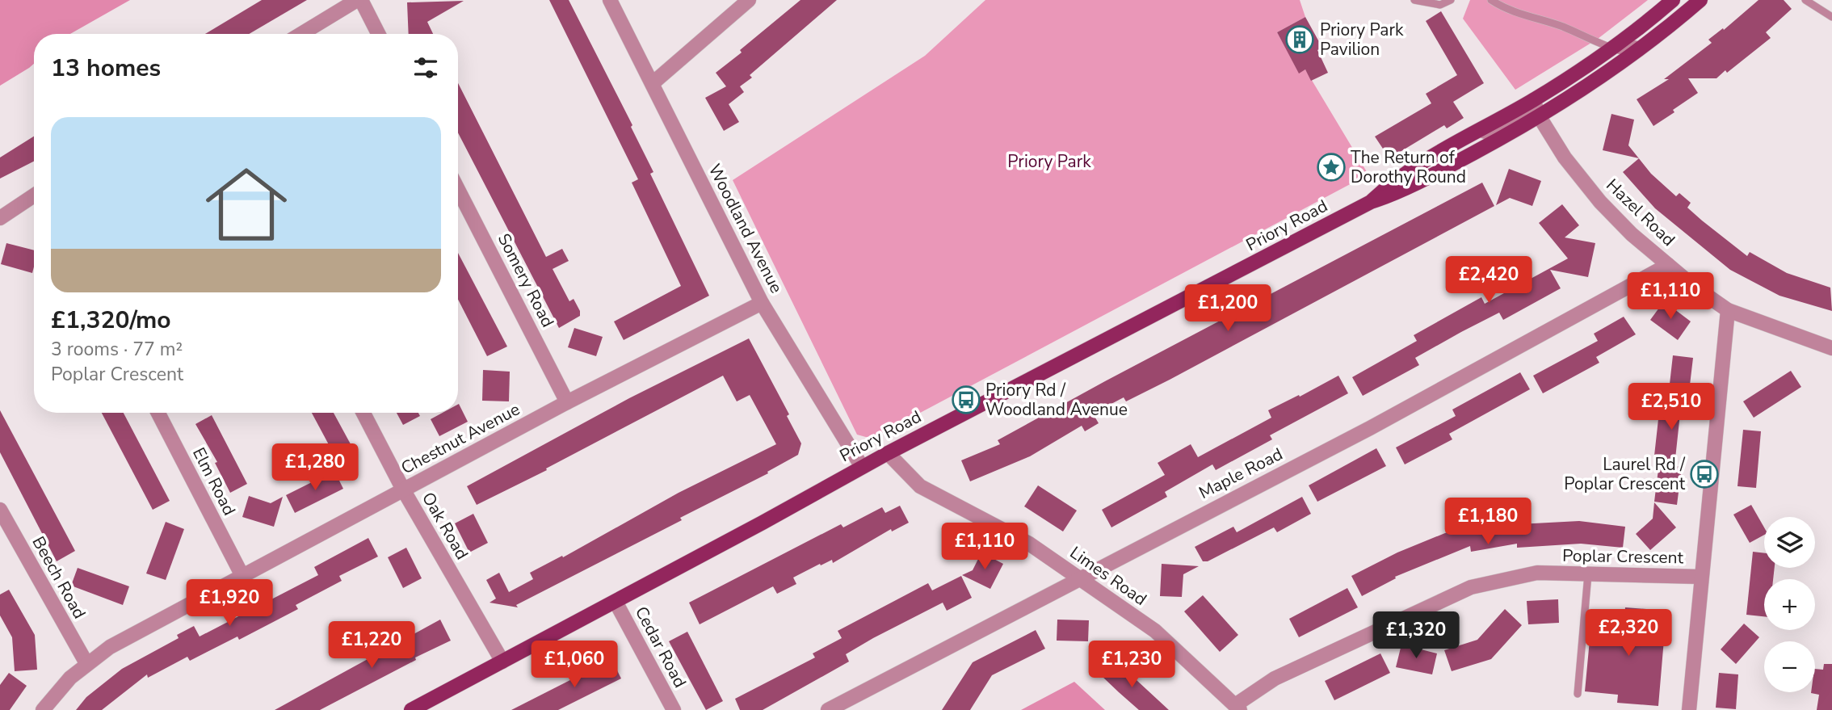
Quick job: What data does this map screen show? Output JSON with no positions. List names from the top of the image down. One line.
{"streets":{"main road":["Priory Road"],"street":["Hazel Road","Woodland Avenue","Somery Road","Chestnut Avenue","Maple Road","Elm Road","Oak Road","Poplar Crescent","Limes Road","Beech Road","Cedar Road"]},"crossings":[["Hazel Road","Priory Road"],["Hazel Road","Maple Road"],["Priory Road","Woodland Avenue"],["Priory Road","Oak Road"],["Priory Road","Limes Road"],["Priory Road","Cedar Road"],["Woodland Avenue","Chestnut Avenue"],["Somery Road","Chestnut Avenue"],["Chestnut Avenue","Elm Road"],["Chestnut Avenue","Oak Road"],["Chestnut Avenue","Beech Road"],["Maple Road","Limes Road"],["Poplar Crescent","Limes Road"]],"parks":["Priory Park"],"places":{"building":["Priory Park Pavilion"],"place":["The Return of Dorothy Round"],"bus stop":["Priory Rd / Woodland Avenue","Laurel Rd / Poplar Crescent"]},"page":{"heading":"13 homes","list":[{"name":"£1,320/mo","note":"3 rooms · 77 m² · Poplar Crescent"}],"price":["£2,420","£1,110","£1,200","£2,510","£1,280","£1,180","£1,110","£1,920","£2,320","£1,320","£1,220","£1,060","£1,230"],"map_buttons":["+","−"]}}
